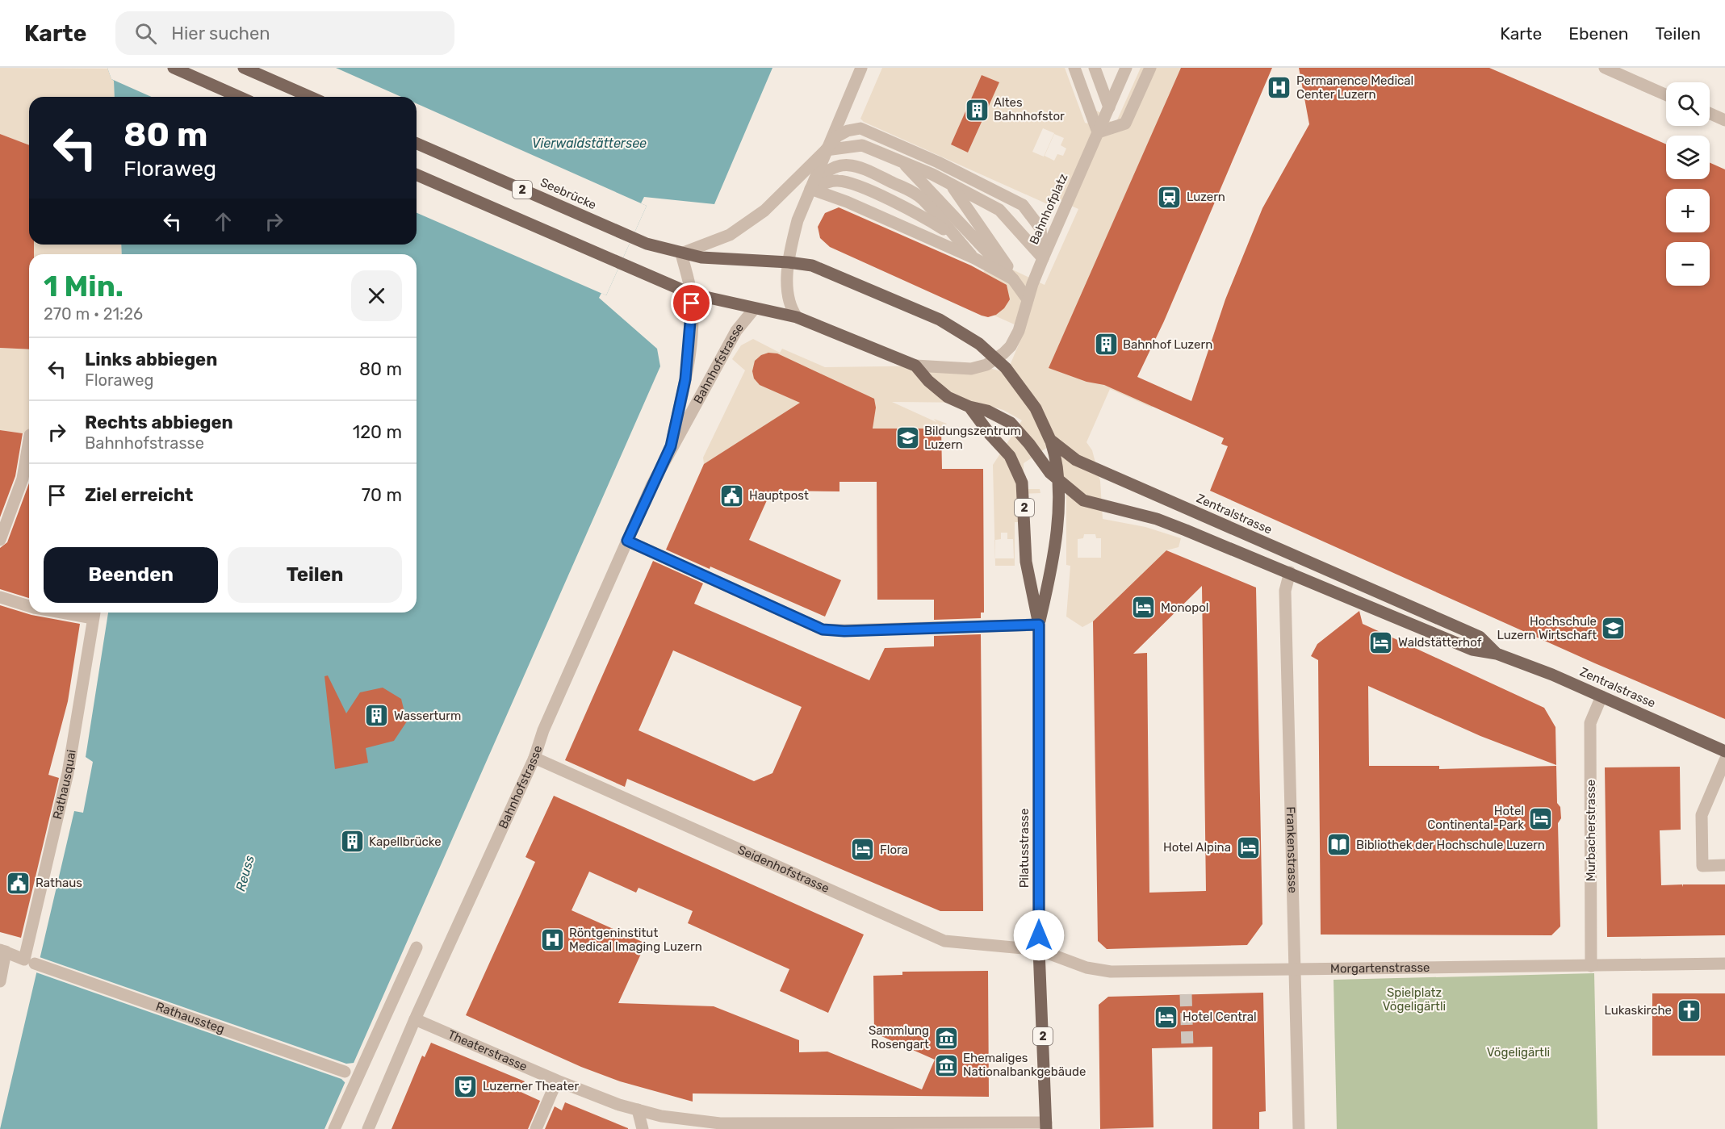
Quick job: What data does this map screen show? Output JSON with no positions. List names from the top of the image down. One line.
{"streets":{"main road":["2","Seebrücke","Bahnhofplatz","Zentralstrasse","Pilatusstrasse"],"street":["Bahnhofstrasse","Rathausquai","Murbacherstrasse","Frankenstrasse","Seidenhofstrasse","Morgartenstrasse","Rathaussteg","Theaterstrasse"]},"crossings":[["2","Seebrücke"],["2","Bahnhofplatz"],["2","Zentralstrasse"],["Bahnhofplatz","Bahnhofstrasse"],["Bahnhofplatz","Zentralstrasse"],["Bahnhofplatz","Pilatusstrasse"],["Bahnhofstrasse","Seidenhofstrasse"],["Bahnhofstrasse","Theaterstrasse"],["Zentralstrasse","Murbacherstrasse"],["Zentralstrasse","Pilatusstrasse"],["Zentralstrasse","Frankenstrasse"],["Rathausquai","Rathaussteg"],["Murbacherstrasse","Morgartenstrasse"],["Pilatusstrasse","Seidenhofstrasse"],["Pilatusstrasse","Morgartenstrasse"],["Pilatusstrasse","Theaterstrasse"],["Frankenstrasse","Morgartenstrasse"],["Seidenhofstrasse","Morgartenstrasse"]],"water":["Vierwaldstättersee","Reuss"],"parks":["Spielplatz Vögeligärtli","Vögeligärtli"],"places":{"hospital":["Permanence Medical Center Luzern","Röntgeninstitut Medical Imaging Luzern"],"building":["Altes Bahnhofstor","Bahnhof Luzern","Wasserturm","Kapellbrücke"],"station":["Luzern"],"school or university":["Bildungszentrum Luzern","Hochschule Luzern Wirtschaft"],"public building":["Hauptpost","Rathaus"],"hotel":["Monopol","Waldstätterhof","Hotel Continental-Park","Hotel Alpina","Flora","Hotel Central"],"library":["Bibliothek der Hochschule Luzern"],"church":["Lukaskirche"],"museum":["Sammlung Rosengart","Ehemaliges Nationalbankgebäude"],"theatre":["Luzerner Theater"]},"page":{"header":"Karte","search":"Hier suchen","nav":["Karte","Ebenen","Teilen"],"map_buttons":["+","−"],"turn":["80 m","Floraweg"],"heading":["1 Min.","270 m · 21:26"],"list":[{"name":"Links abbiegen","note":"Floraweg","value":"80 m"},{"name":"Rechts abbiegen","note":"Bahnhofstrasse","value":"120 m"},{"name":"Ziel erreicht","value":"70 m"}],"buttons":["Beenden","Teilen"]}}
